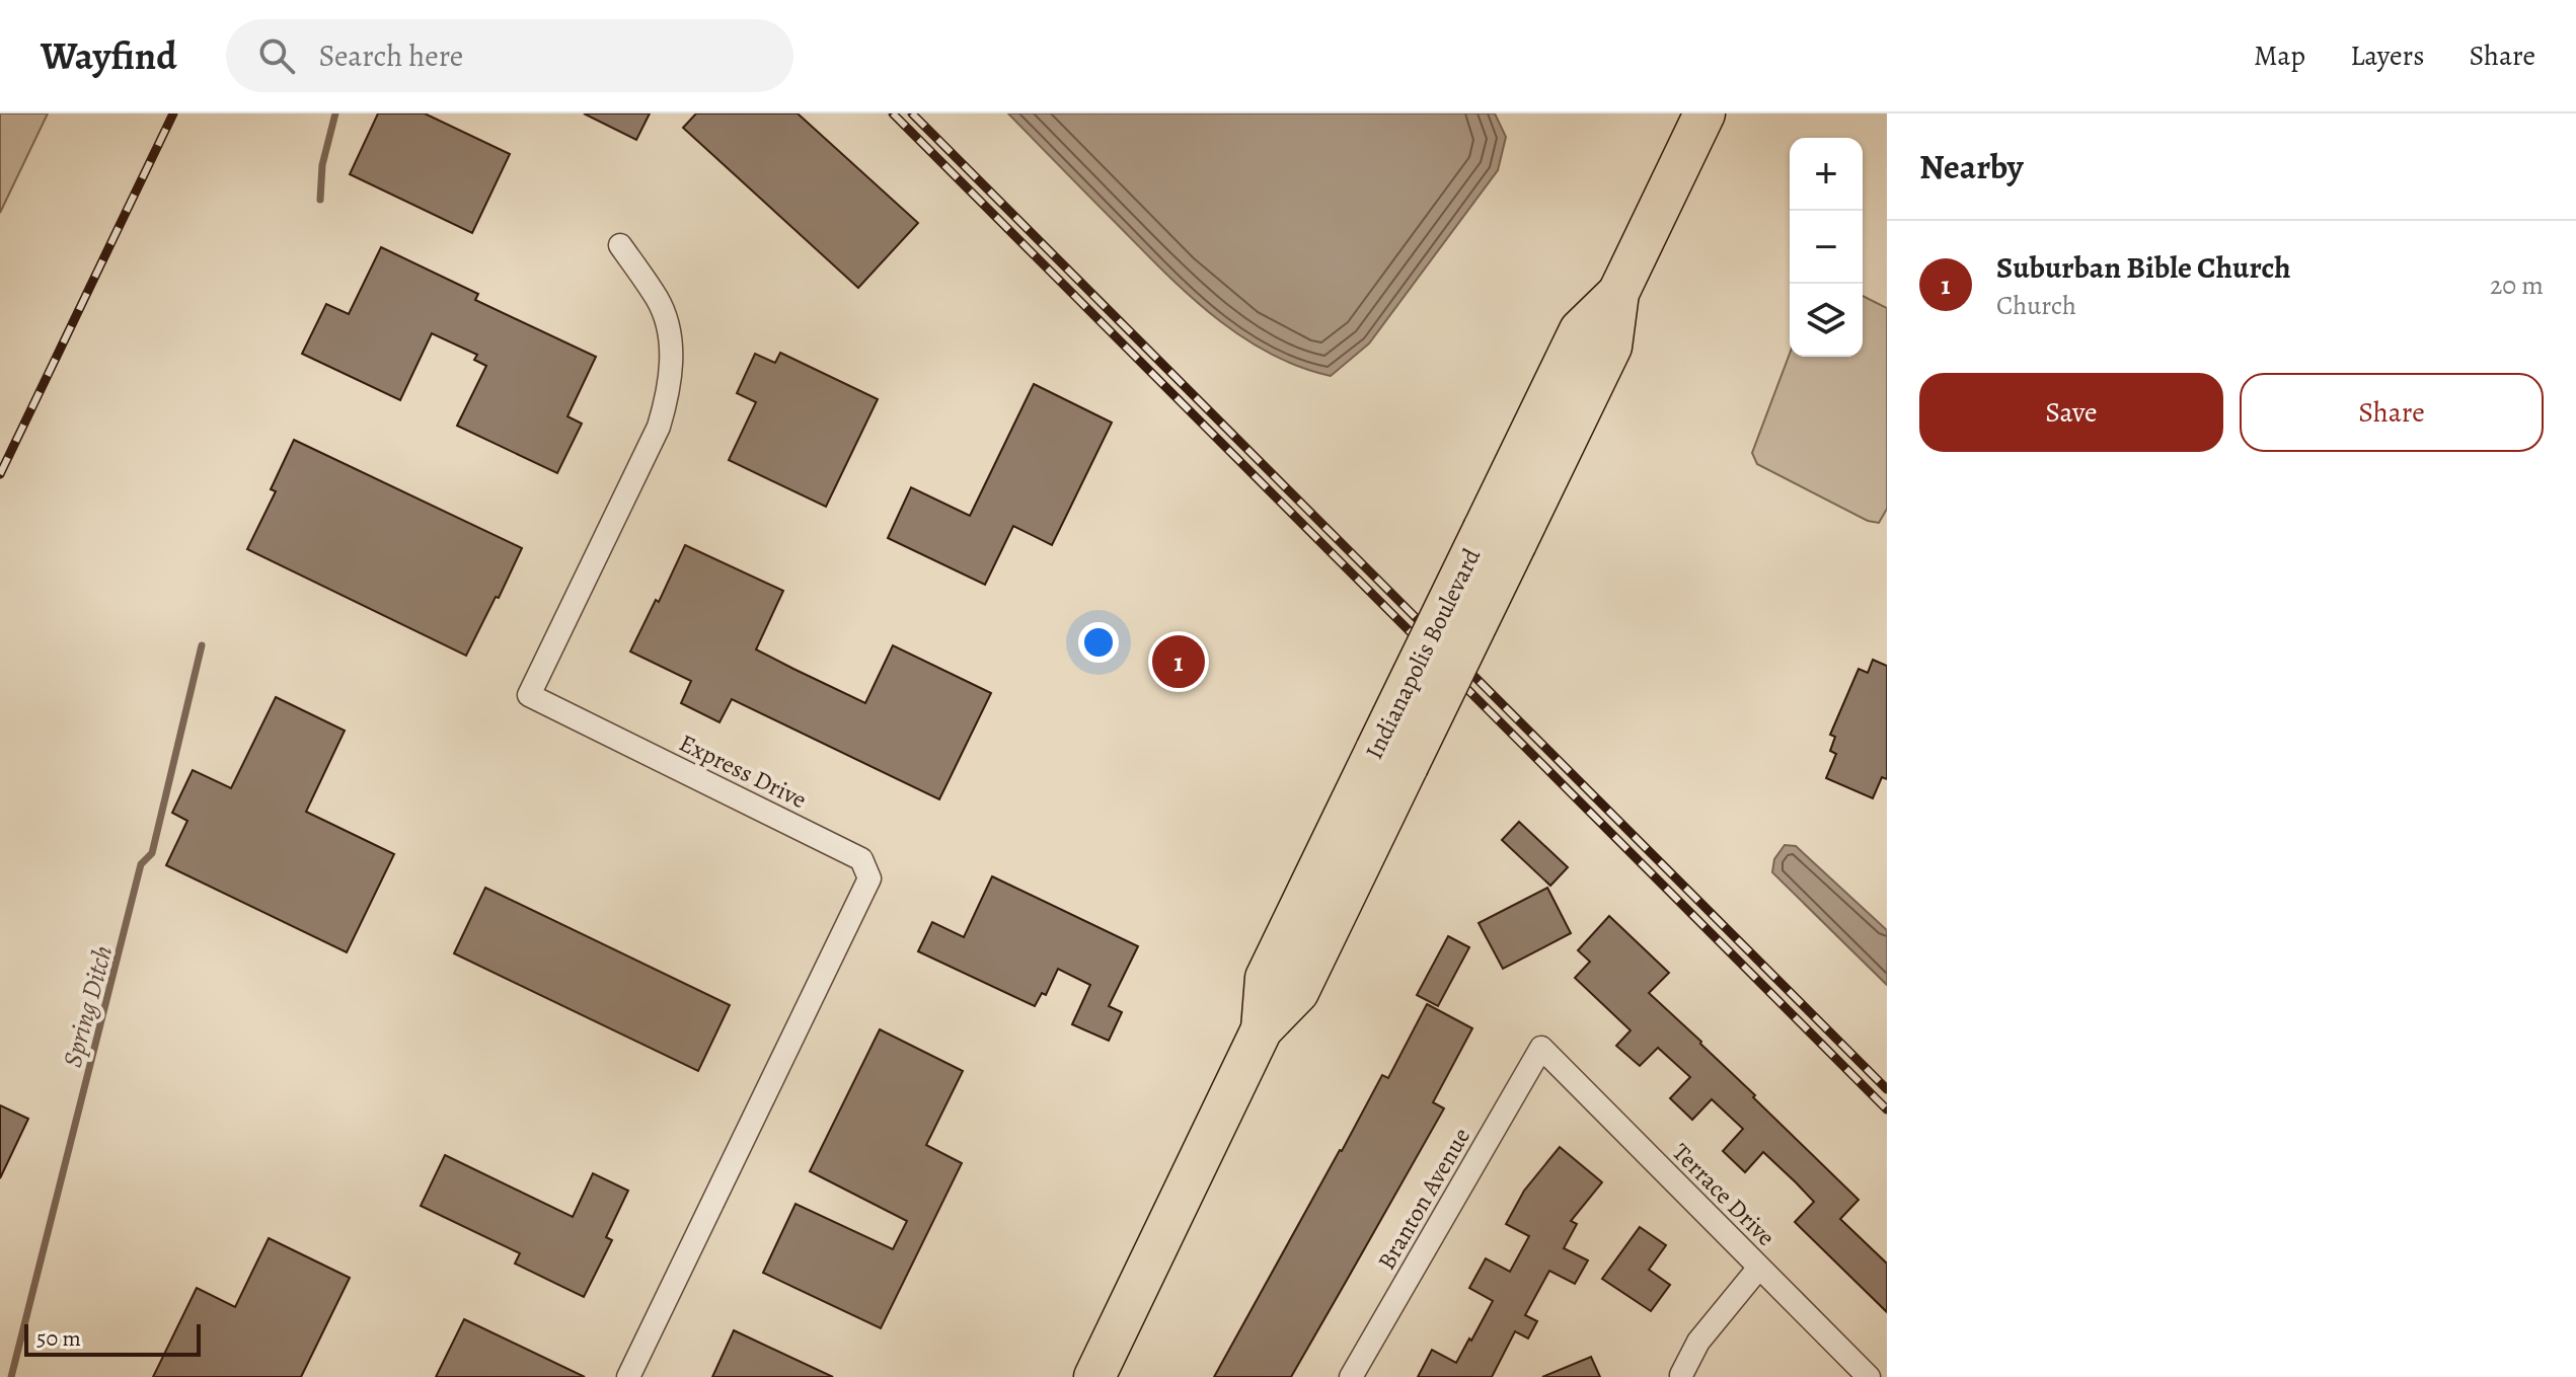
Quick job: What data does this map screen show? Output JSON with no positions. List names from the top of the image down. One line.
{"streets":{"highway":["Indianapolis Boulevard"],"street":["Express Drive","Terrace Drive","Branton Avenue"]},"crossings":[["Terrace Drive","Branton Avenue"]],"water":["Spring Ditch"],"scale_bar":"50 m","page":{"header":"Wayfind","search":"Search here","nav":["Map","Layers","Share"],"heading":"Nearby","map_buttons":["+","−"],"list":[{"mark":"1","name":"Suburban Bible Church","note":"Church","value":"20 m"}],"buttons":["Save","Share"],"pins":"1","scale":"50 m"}}
